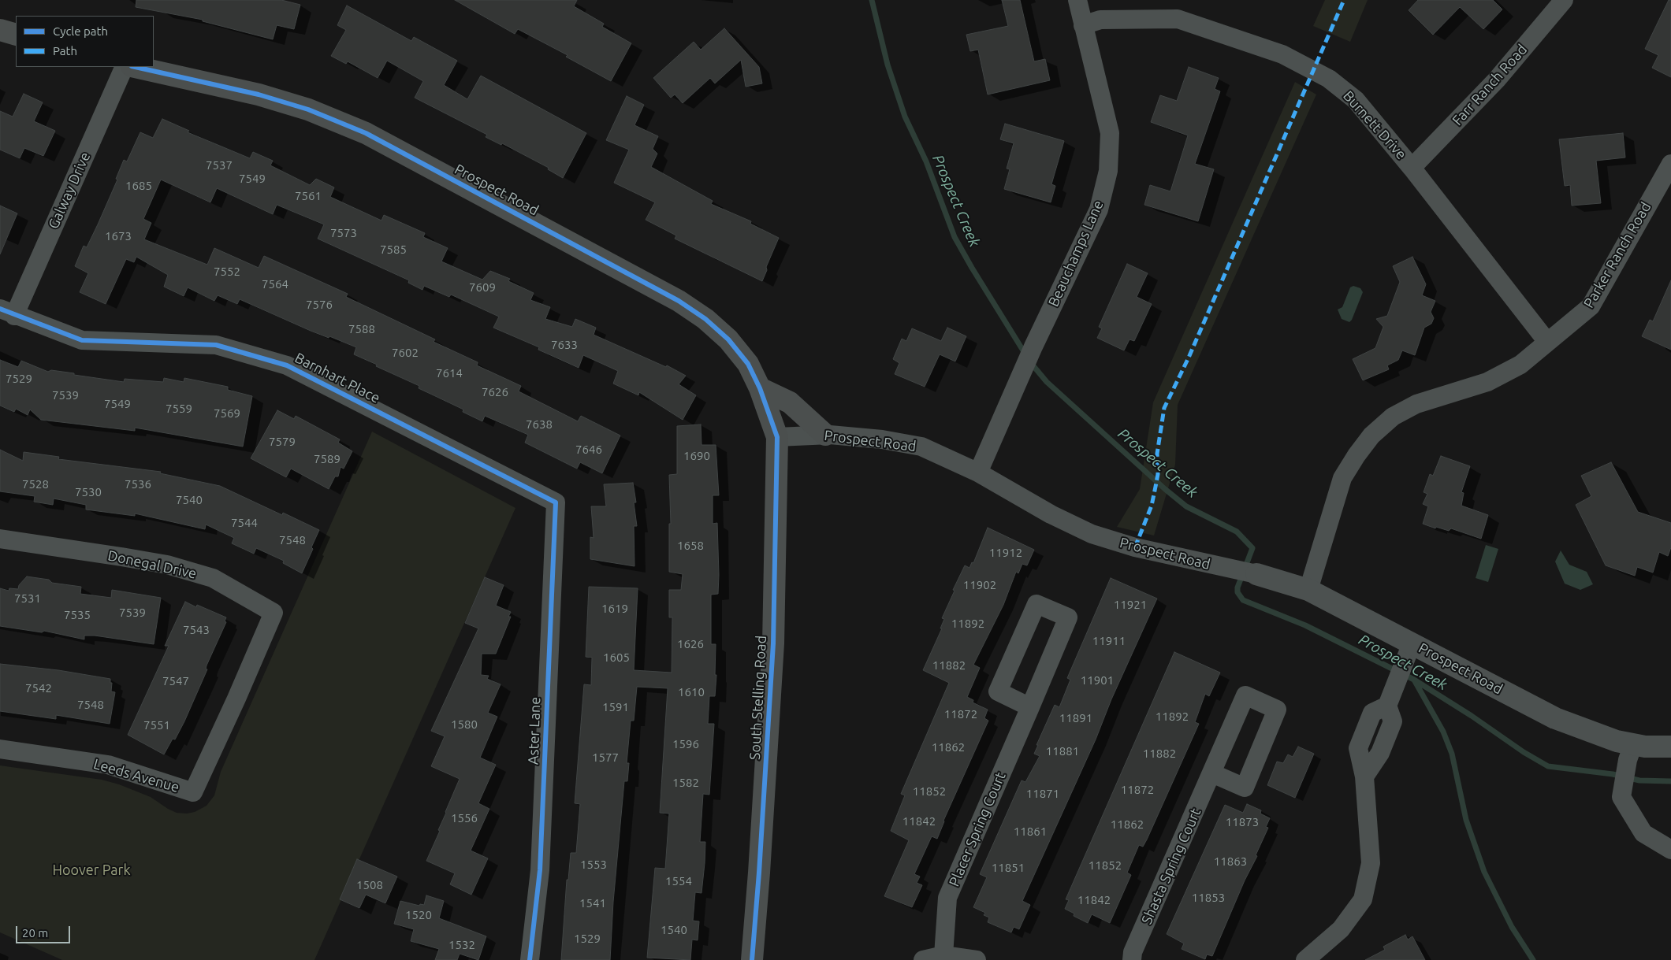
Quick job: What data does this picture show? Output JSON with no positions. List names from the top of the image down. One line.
{"streets":{"main road":["Prospect Road","South Stelling Road"],"street":["Farr Ranch Road","Burnett Drive","Galway Drive","Beauchamps Lane","Parker Ranch Road","Barnhart Place","Donegal Drive","Aster Lane","Leeds Avenue","Placer Spring Court","Shasta Spring Court"]},"crossings":[["Farr Ranch Road","Burnett Drive"],["Burnett Drive","Beauchamps Lane"],["Burnett Drive","Parker Ranch Road"],["Prospect Road","Beauchamps Lane"],["Prospect Road","Parker Ranch Road"],["Prospect Road","South Stelling Road"],["Galway Drive","Barnhart Place"],["Barnhart Place","Aster Lane"],["Donegal Drive","Leeds Avenue"]],"water":["Prospect Creek"],"parks":["Hoover Park"],"house_numbers":["7537","7549","1685","7561","7573","1673","7585","7552","7564","7609","7576","7588","7633","7602","7614","7529","7626","7539","7549","7559","7569","7638","7579","7646","1690","7589","7528","7536","7530","7540","7544","7548","1658","11912","11902","7531","11921","1619","7539","7535","11892","7543","11911","1626","1605","11882","11901","7547","7542","1610","7548","1591","11872","11892","11891","1580","7551","1596","11862","11881","11882","1577","1582","11872","11852","11871","1556","11842","11873","11862","11861","11863","1553","11852","11851","1554","1508","11853","11842","1541","1520","1540","1529","1532"],"legend":["Cycle path","Path"],"scale_bar":"20 m"}
